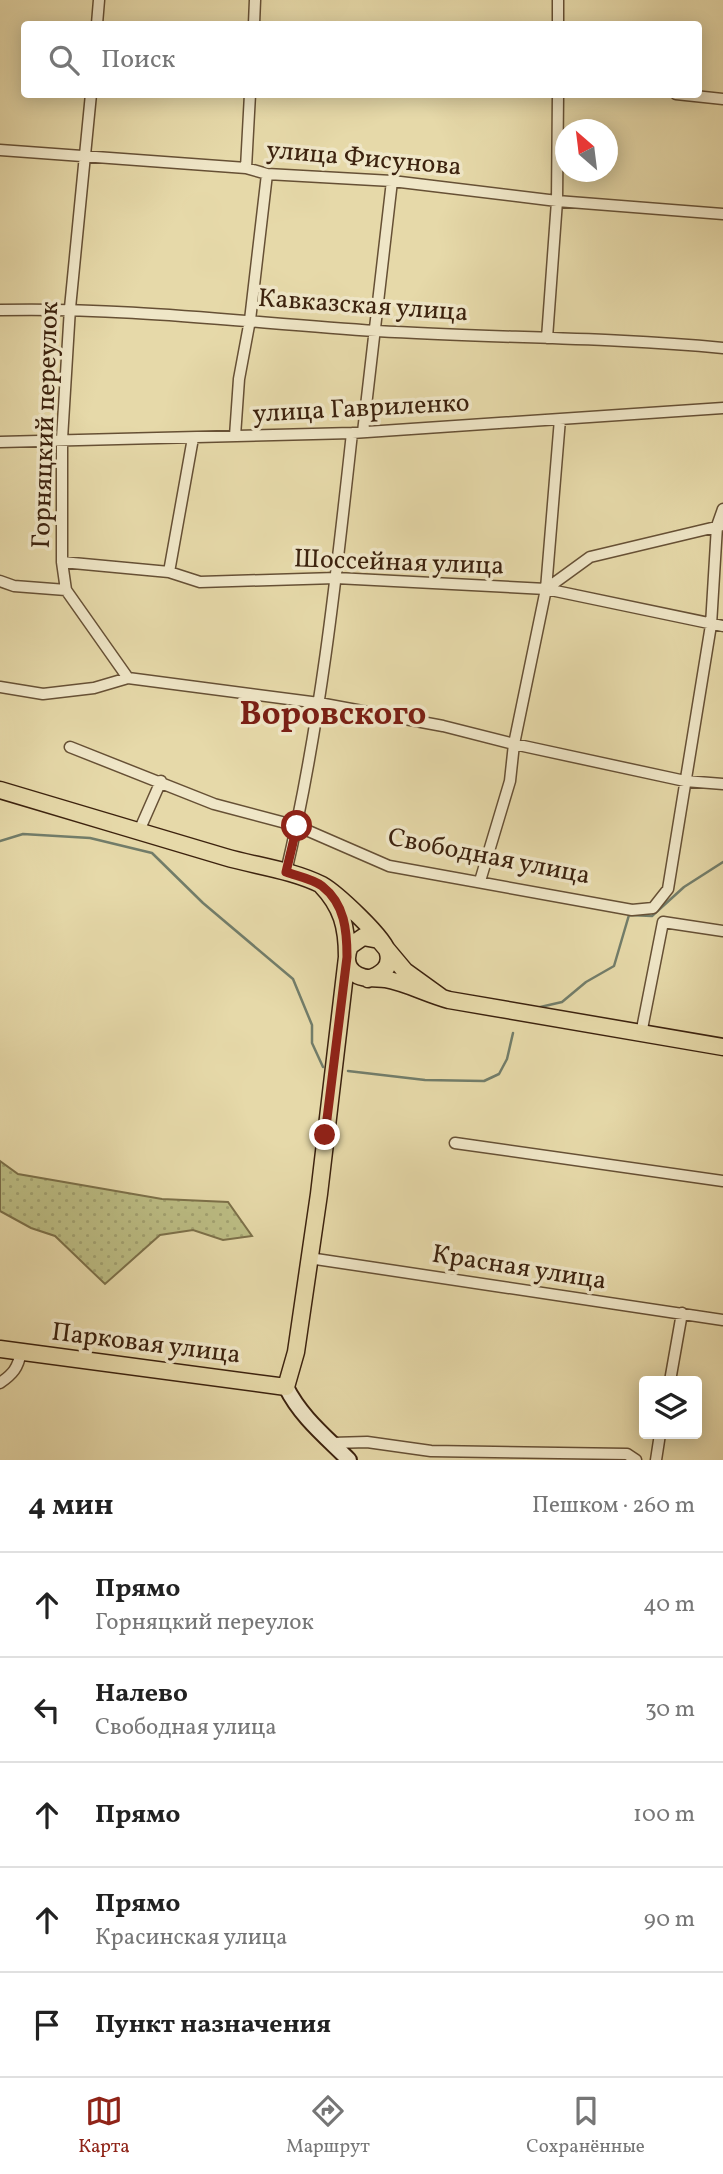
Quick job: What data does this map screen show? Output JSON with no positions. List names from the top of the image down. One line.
{"streets":{"main road":["Парковая улица"],"street":["улица Фисунова","Кавказская улица","улица Гавриленко","Горняцкий переулок","Шоссейная улица","Свободная улица","Красная улица"]},"crossings":[["улица Фисунова","Горняцкий переулок"],["Кавказская улица","Горняцкий переулок"],["улица Гавриленко","Горняцкий переулок"],["Горняцкий переулок","Шоссейная улица"]],"districts":["Воровского"],"north":"top left","page":{"search":"Поиск","heading":["4 мин","Пешком · 260 m"],"list":[["Прямо","Горняцкий переулок","40 m"],["Налево","Свободная улица","30 m"],["Прямо","100 m"],["Прямо","Красинская улица","90 m"],"Пункт назначения"],"nav":["Карта","Маршрут","Сохранённые"]}}
